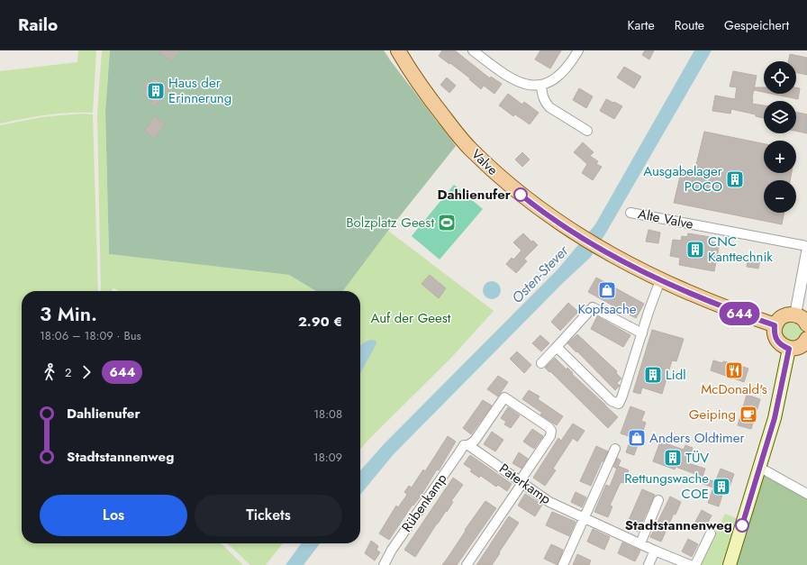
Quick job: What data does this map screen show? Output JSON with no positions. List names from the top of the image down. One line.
{"streets":{"main road":["Valve"],"street":["Alte Valve","Paterkamp","Rübenkamp"]},"crossings":[["Paterkamp","Rübenkamp"]],"water":["Osten-Stever"],"parks":["Auf der Geest"],"places":{"building":["Haus der Erinnerung","Ausgabelager POCO","CNC Kanttechnik","Lidl","TÜV","Rettungswache COE"],"other":["Dahlienufer","Stadtstannenweg"],"sports":["Bolzplatz Geest"],"shop":["Kopfsache","Anders Oldtimer"],"restaurant":["McDonald's"],"cafe":["Geiping"]},"lines":["bus line 644"],"page":{"header":"Railo","nav":["Karte","Route","Gespeichert"],"on_map":"644","map_buttons":["+","−"],"heading":["3 Min.","18:06 – 18:09 · Bus","2.90 €"],"legs":["2","644"],"list":[{"name":"Dahlienufer","value":"18:08"},{"name":"Stadtstannenweg","value":"18:09"}],"buttons":["Los","Tickets"]}}
